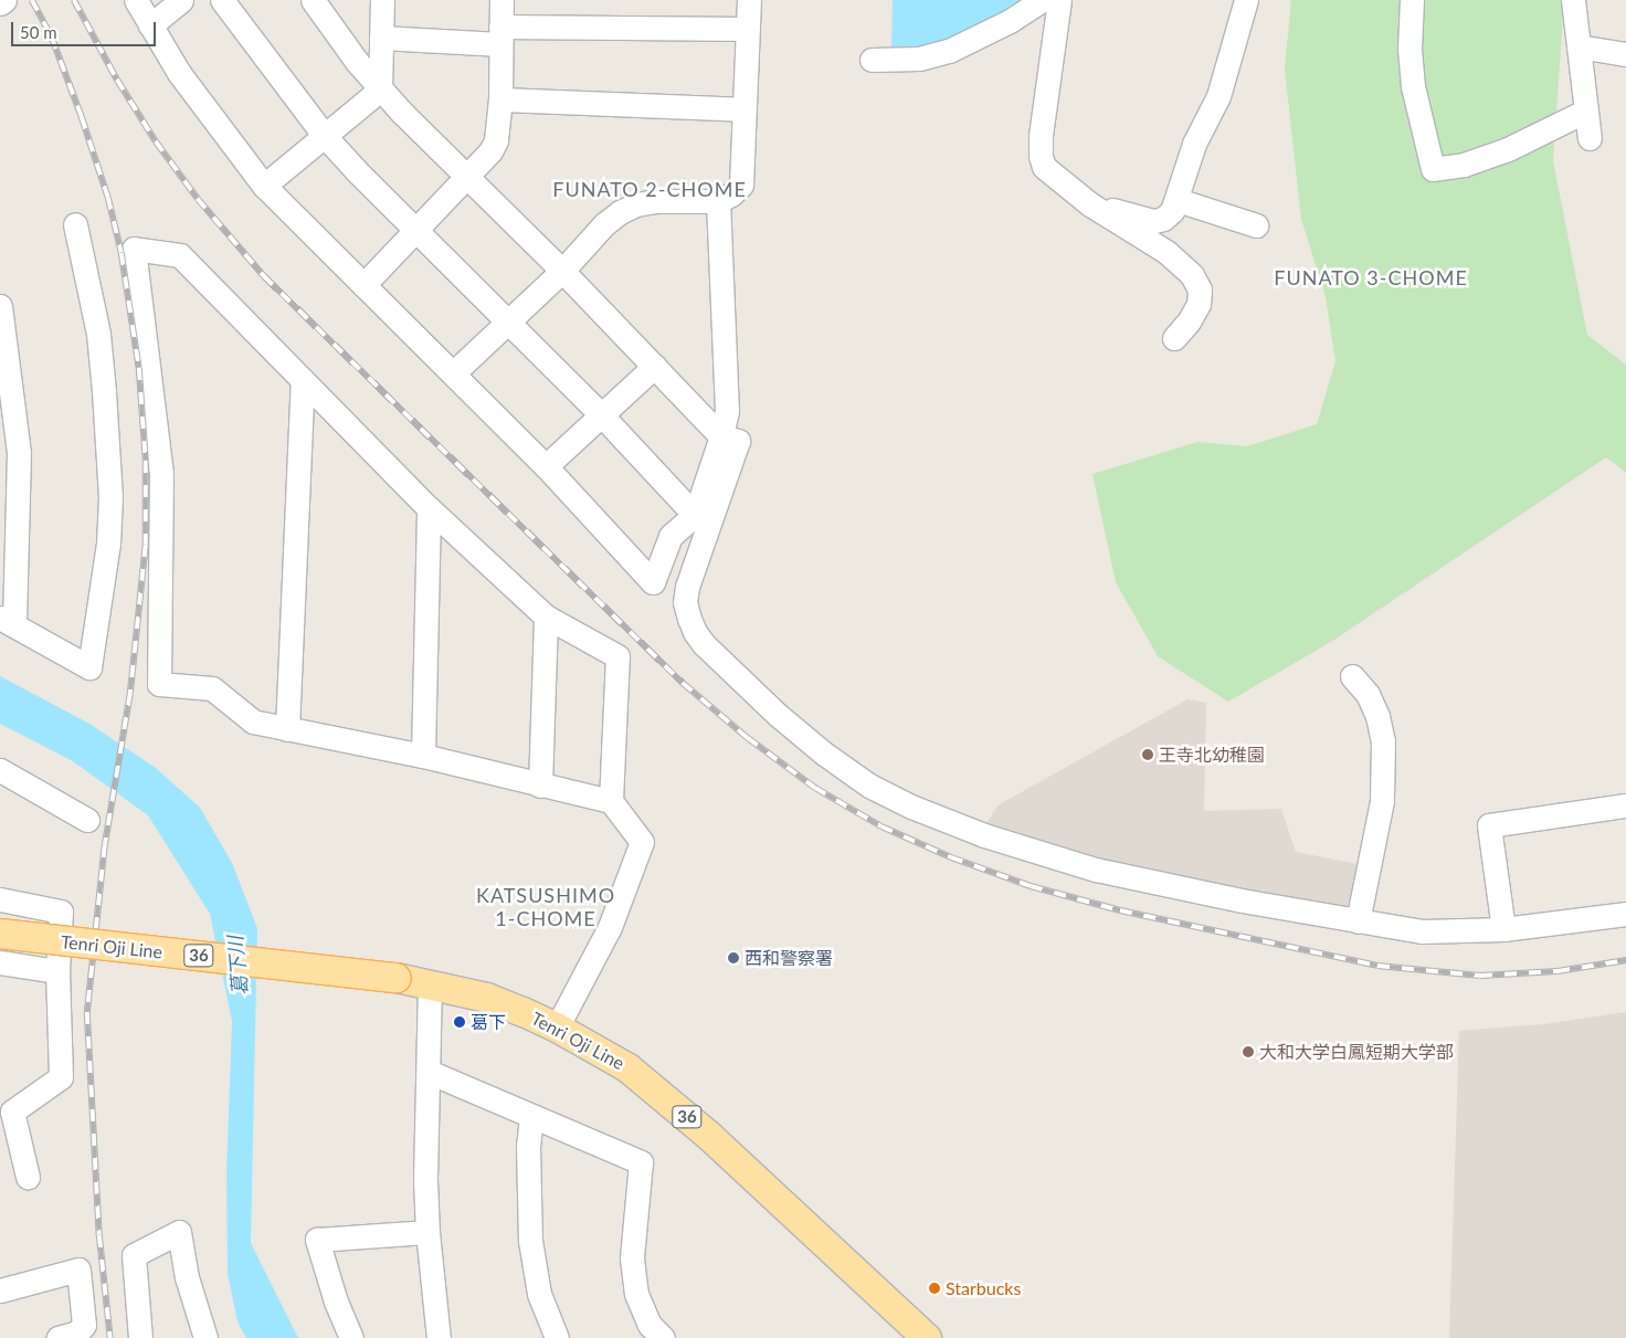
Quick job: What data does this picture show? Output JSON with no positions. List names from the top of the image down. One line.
{"streets":{"main road":["Tenri Oji Line","36"]},"districts":["FUNATO 2-CHOME","FUNATO 3-CHOME","KATSUSHIMO 1-CHOME"],"water":["葛下川"],"places":["王寺北幼稚園","西和警察署","葛下","大和大学白鳳短期大学部","Starbucks"],"scale_bar":"50 m"}
